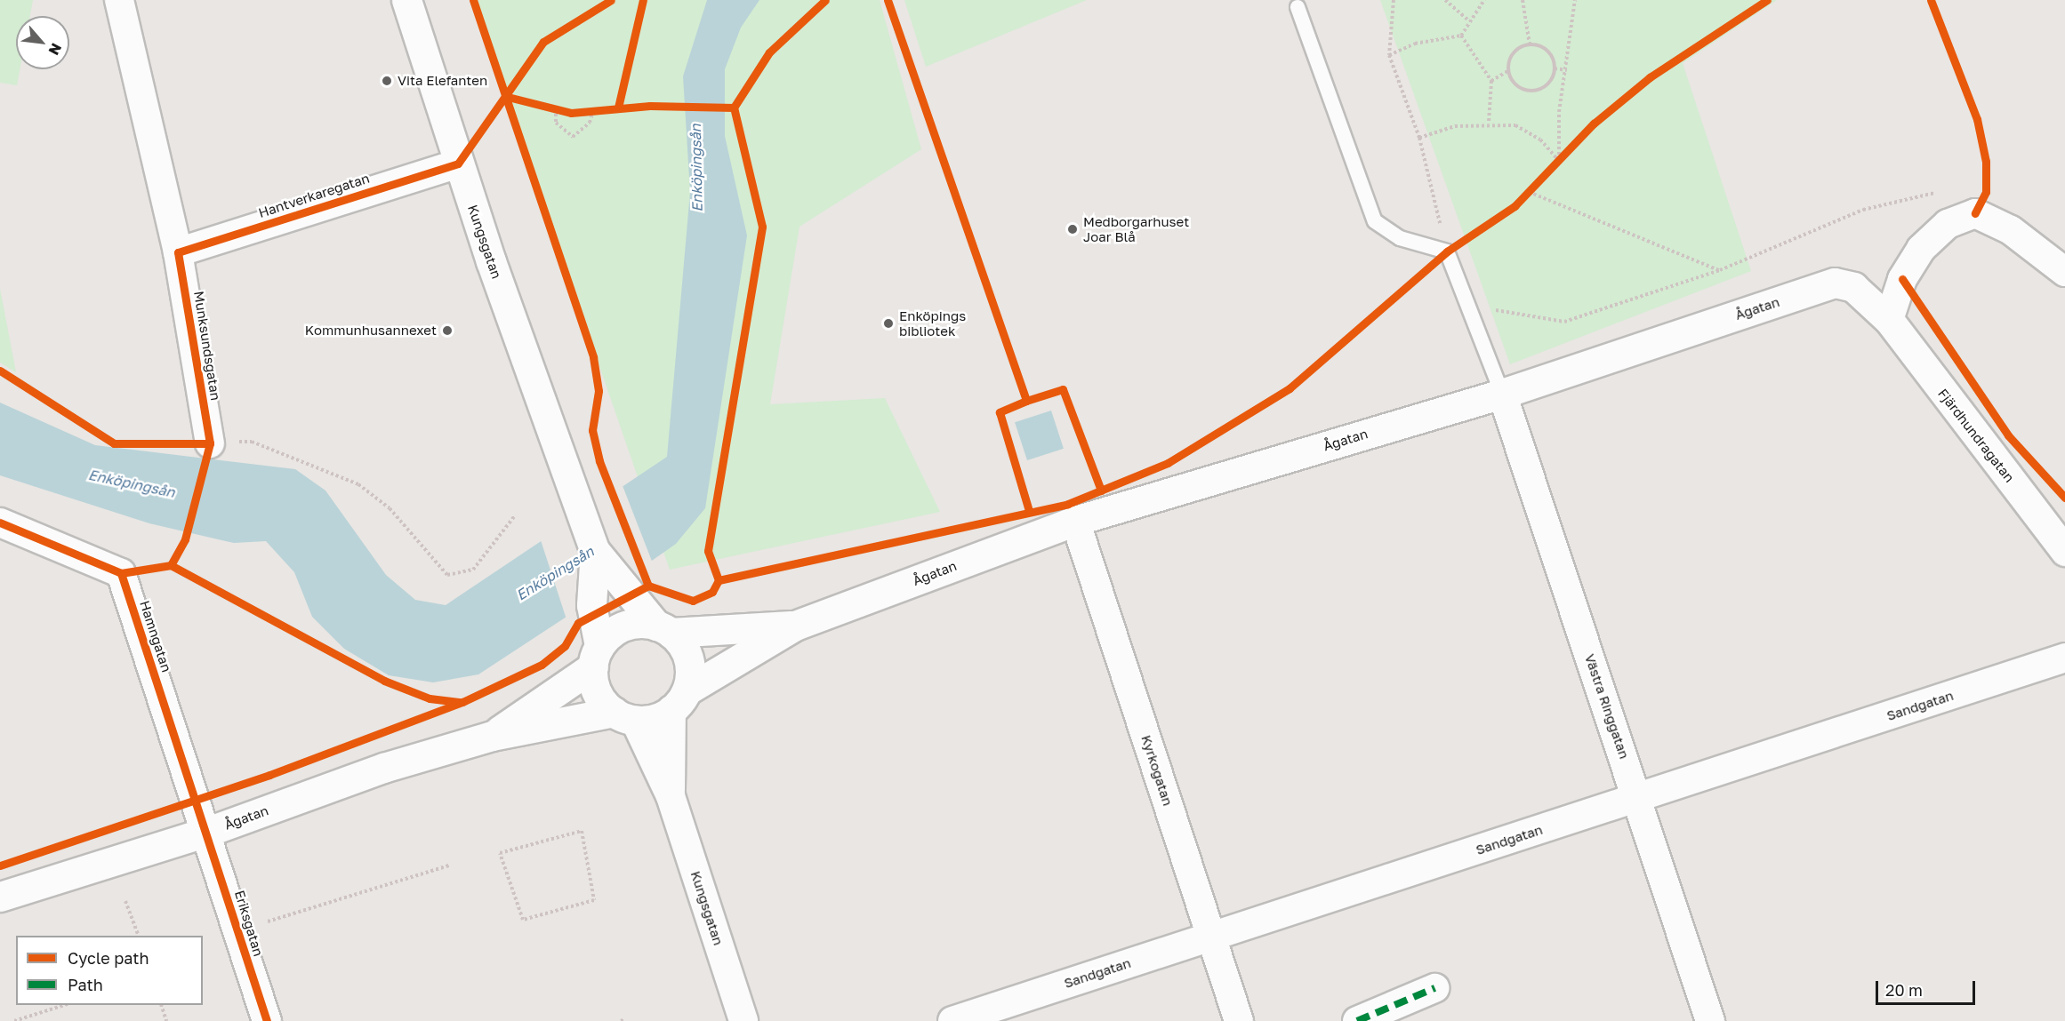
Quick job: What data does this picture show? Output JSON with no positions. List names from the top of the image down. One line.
{"streets":{"street":["Hantverkaregatan","Kungsgatan","Ågatan","Munksundsgatan","Fjärdhundragatan","Hamngatan","Sandgatan","Västra Ringgatan","Kyrkogatan","Eriksgatan"]},"crossings":[["Hantverkaregatan","Kungsgatan"],["Hantverkaregatan","Munksundsgatan"],["Kungsgatan","Ågatan"],["Ågatan","Fjärdhundragatan"],["Ågatan","Hamngatan"],["Ågatan","Västra Ringgatan"],["Ågatan","Kyrkogatan"],["Ågatan","Eriksgatan"],["Hamngatan","Eriksgatan"],["Sandgatan","Västra Ringgatan"],["Sandgatan","Kyrkogatan"]],"water":["Enköpingsån"],"places":["Vita Elefanten","Medborgarhuset Joar Blå","Enköpings bibliotek","Kommunhusannexet"],"legend":["Cycle path","Path"],"scale_bar":"20 m","north":"bottom right"}
